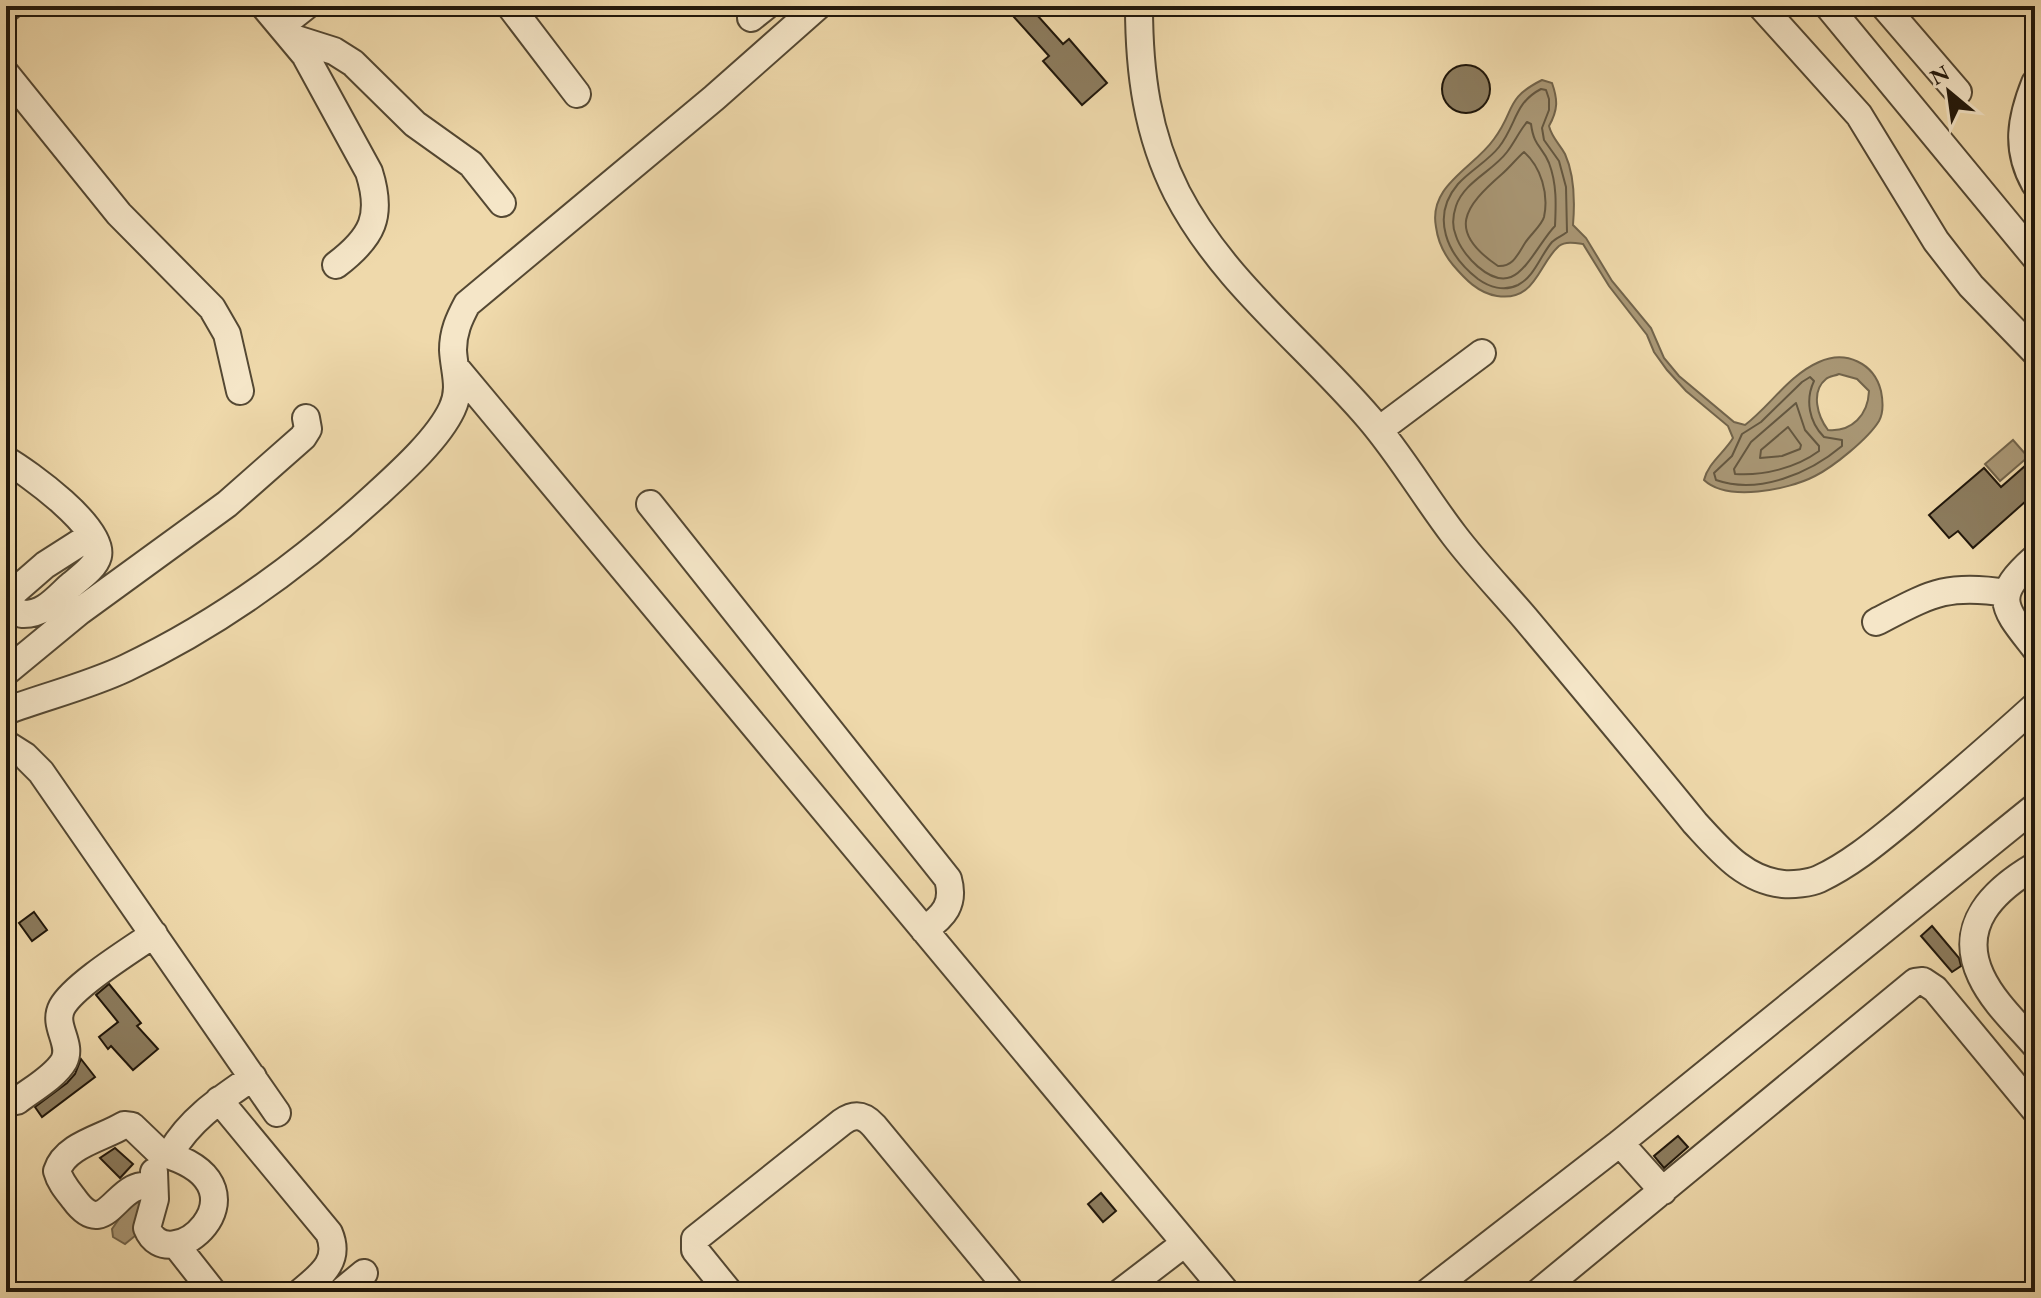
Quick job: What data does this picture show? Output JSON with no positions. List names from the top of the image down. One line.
{"north":"top left"}
